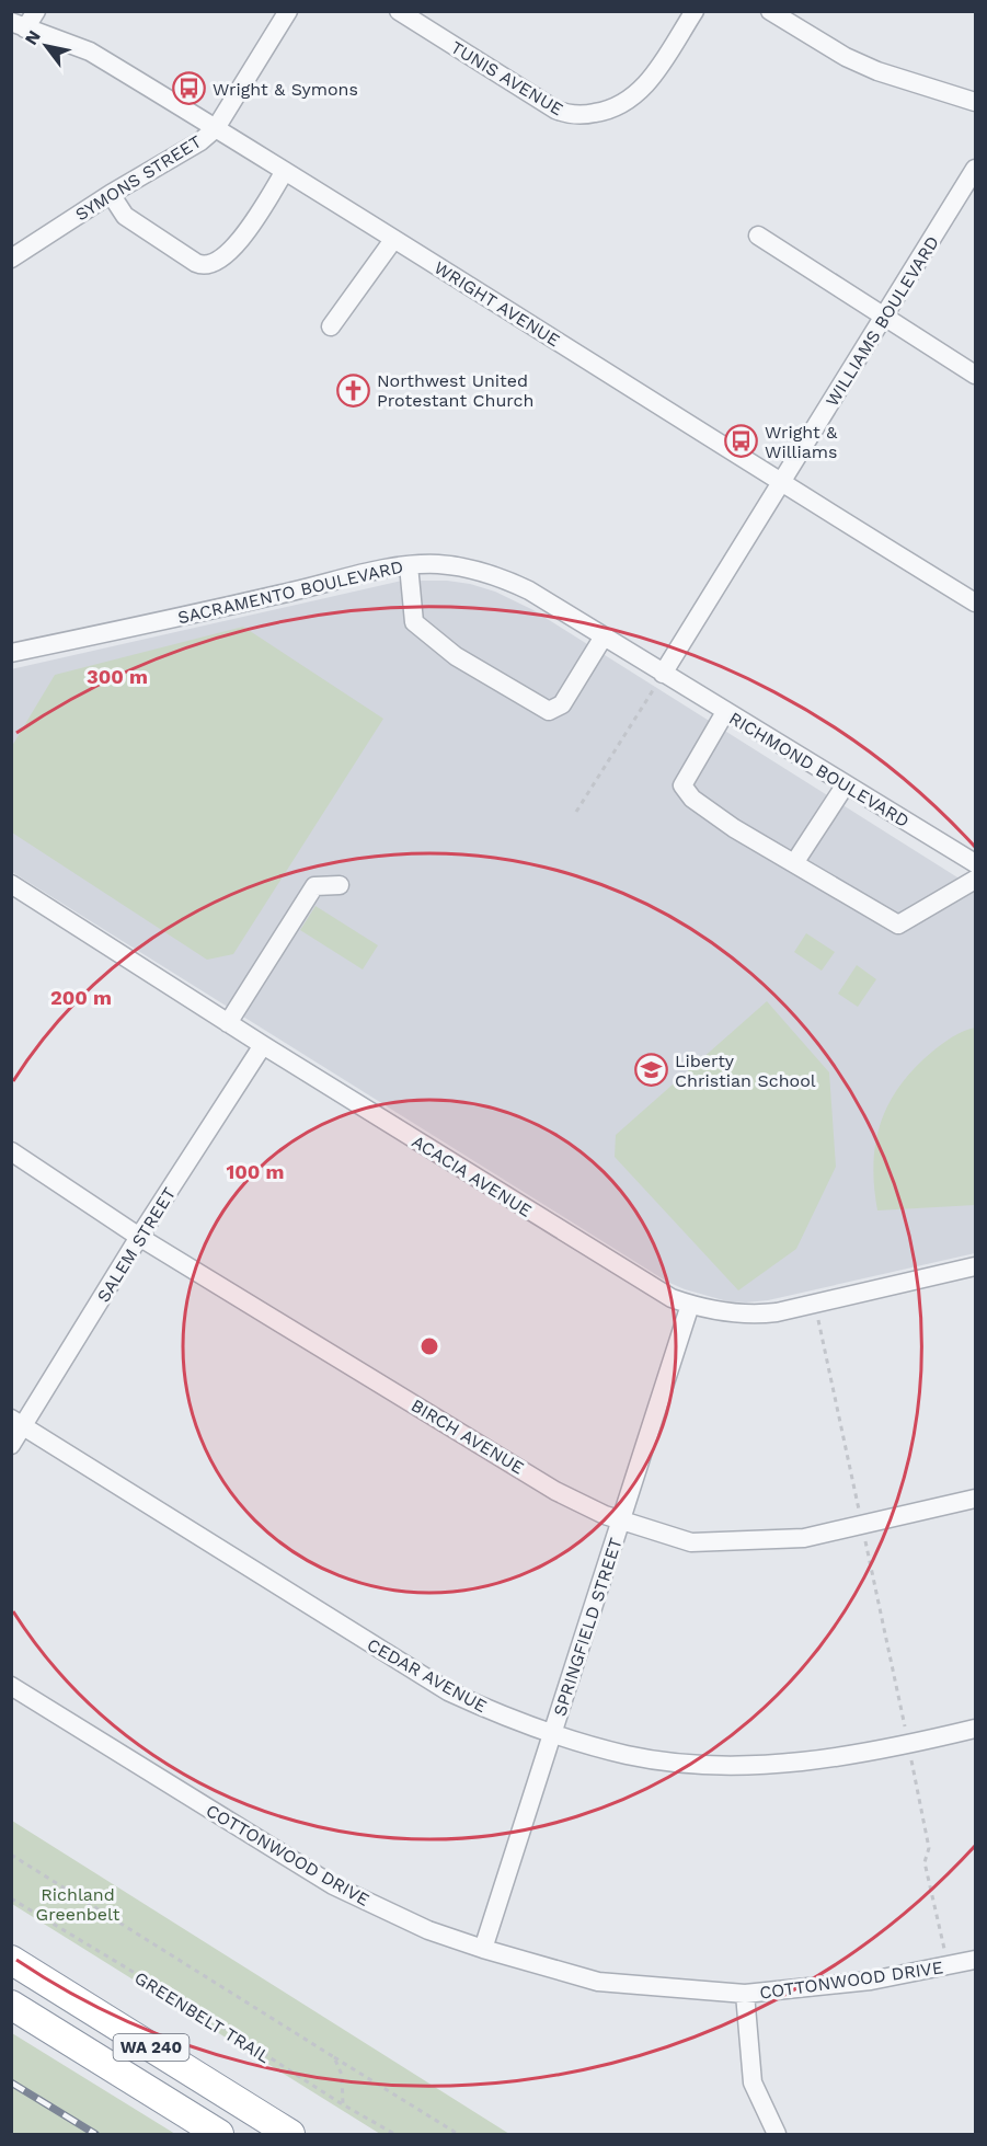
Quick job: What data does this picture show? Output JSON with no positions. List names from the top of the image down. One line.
{"streets":{"highway":["WA 240"],"street":["TUNIS AVENUE","SYMONS STREET","WRIGHT AVENUE","WILLIAMS BOULEVARD","SACRAMENTO BOULEVARD","RICHMOND BOULEVARD","ACACIA AVENUE","SALEM STREET","BIRCH AVENUE","SPRINGFIELD STREET","CEDAR AVENUE","COTTONWOOD DRIVE"],"path":["GREENBELT TRAIL"]},"crossings":[["SYMONS STREET","WRIGHT AVENUE"],["WRIGHT AVENUE","WILLIAMS BOULEVARD"],["WILLIAMS BOULEVARD","SACRAMENTO BOULEVARD"],["WILLIAMS BOULEVARD","RICHMOND BOULEVARD"],["SACRAMENTO BOULEVARD","RICHMOND BOULEVARD"],["ACACIA AVENUE","SALEM STREET"],["ACACIA AVENUE","SPRINGFIELD STREET"],["SALEM STREET","BIRCH AVENUE"],["SALEM STREET","CEDAR AVENUE"],["BIRCH AVENUE","SPRINGFIELD STREET"],["SPRINGFIELD STREET","CEDAR AVENUE"],["SPRINGFIELD STREET","COTTONWOOD DRIVE"]],"parks":["Richland Greenbelt"],"places":{"bus stop":["Wright & Symons","Wright & Williams"],"church":["Northwest United Protestant Church"],"school or university":["Liberty Christian School"]},"north":"top left","rings":["300 m","200 m","100 m"]}
